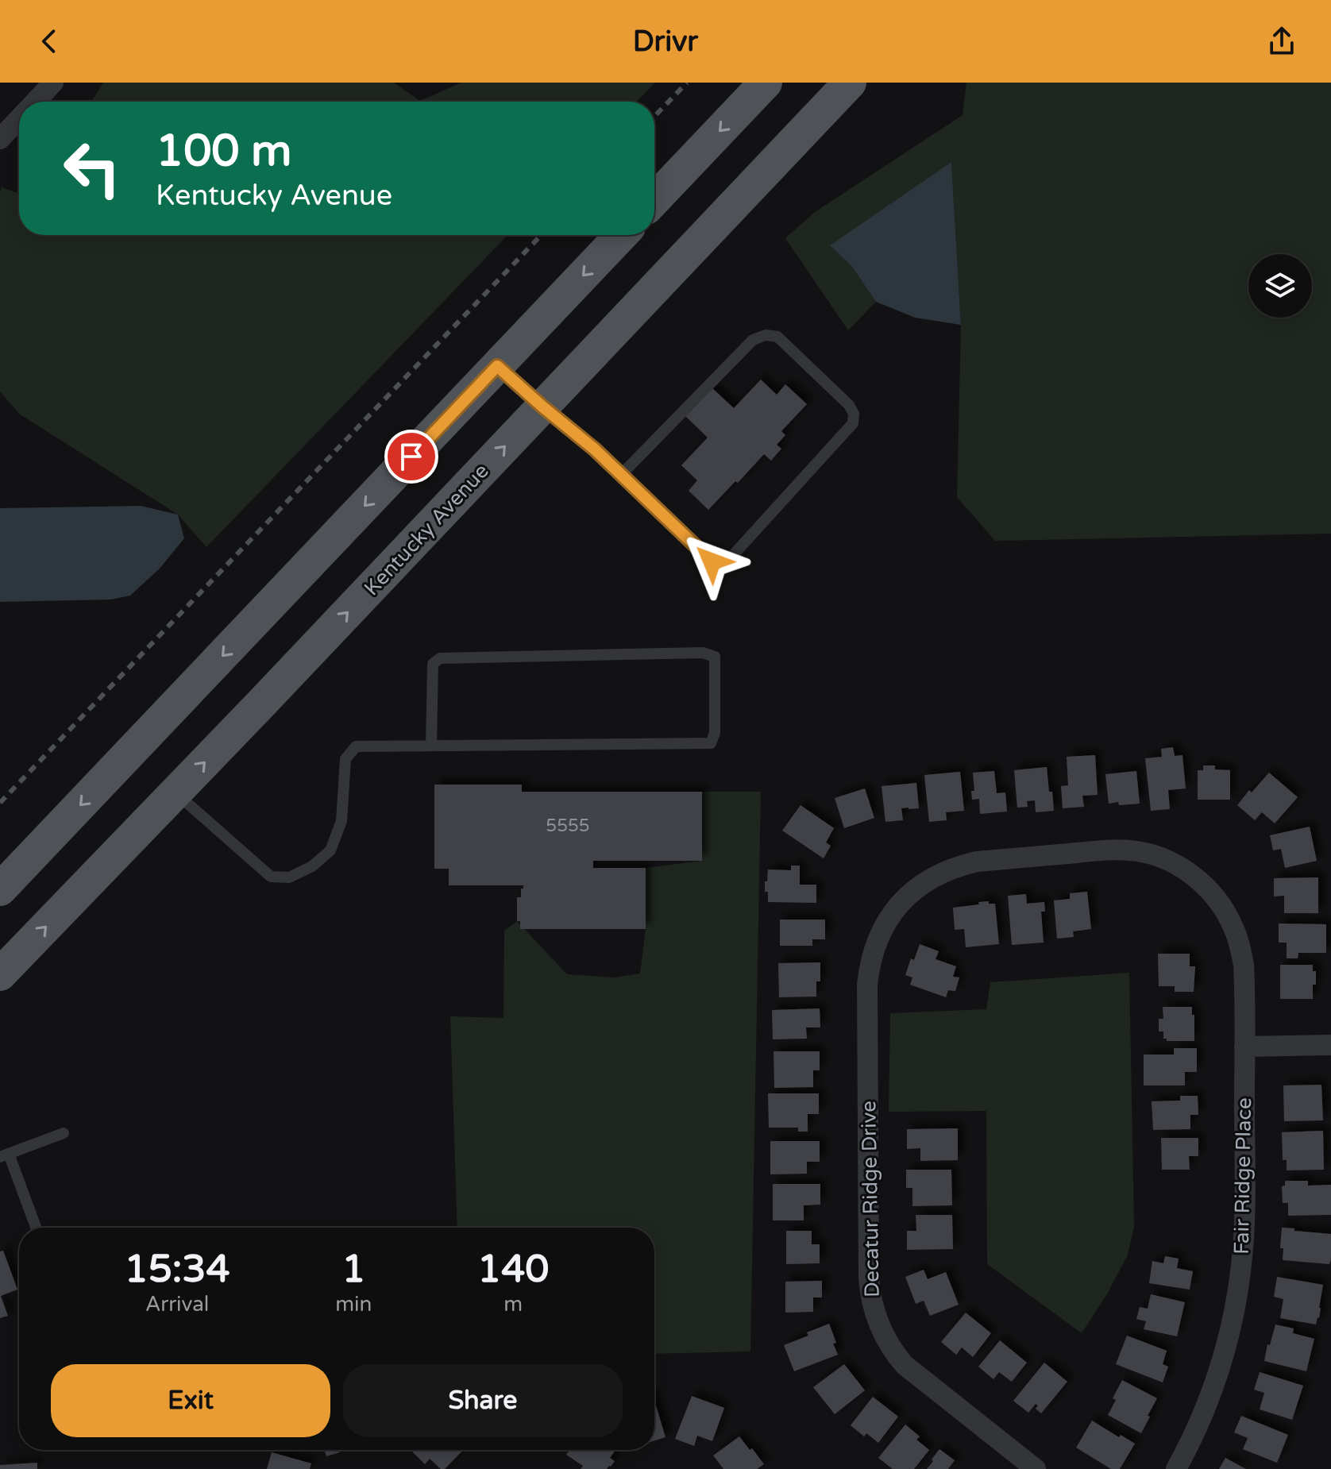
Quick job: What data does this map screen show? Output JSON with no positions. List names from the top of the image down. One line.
{"streets":{"main road":["Kentucky Avenue"],"street":["Fair Ridge Place","Decatur Ridge Drive"]},"crossings":[["Fair Ridge Place","Decatur Ridge Drive"]],"house_numbers":["5555"],"page":{"header":"Drivr","turn":["100 m","Kentucky Avenue"],"eta":["15:34","Arrival","1","min","140","m"],"buttons":["Exit","Share"]}}
